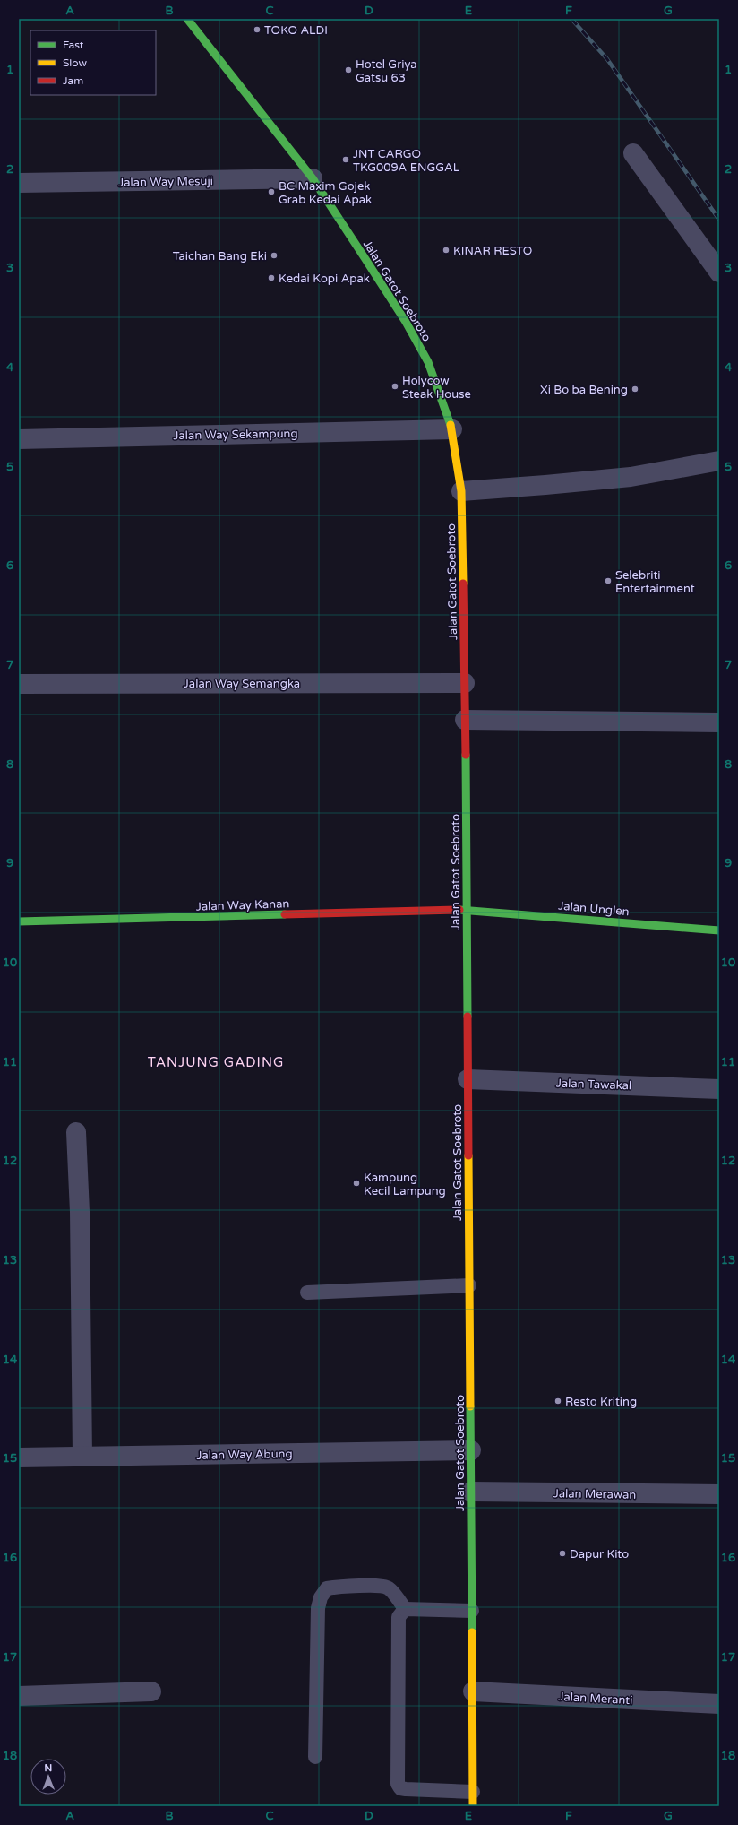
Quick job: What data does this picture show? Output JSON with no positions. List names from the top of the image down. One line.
{"streets":{"main road":["Jalan Gatot Soebroto","Jalan Way Kanan","Jalan Unglen"],"street":["Jalan Way Mesuji","Jalan Way Sekampung","Jalan Way Semangka","Jalan Tawakal","Jalan Way Abung","Jalan Merawan","Jalan Meranti"]},"crossings":[["Jalan Way Mesuji","Jalan Gatot Soebroto"],["Jalan Gatot Soebroto","Jalan Way Sekampung"],["Jalan Gatot Soebroto","Jalan Way Semangka"],["Jalan Gatot Soebroto","Jalan Way Kanan"],["Jalan Gatot Soebroto","Jalan Unglen"],["Jalan Gatot Soebroto","Jalan Tawakal"],["Jalan Gatot Soebroto","Jalan Way Abung"],["Jalan Gatot Soebroto","Jalan Merawan"],["Jalan Gatot Soebroto","Jalan Meranti"],["Jalan Way Kanan","Jalan Unglen"]],"districts":["TANJUNG GADING"],"places":["TOKO ALDI","Hotel Griya Gatsu 63","JNT CARGO TKG009A ENGGAL","BC Maxim Gojek Grab Kedai Apak","KINAR RESTO","Taichan Bang Eki","Kedai Kopi Apak","Holycow Steak House","Xi Bo ba Bening","Selebriti Entertainment","Kampung Kecil Lampung","Resto Kriting","Dapur Kito"],"legend":["Fast","Slow","Jam"],"north":"top","grid":{"columns":["A","B","C","D","E","F","G"],"rows":["1","2","3","4","5","6","7","8","9","10","11","12","13","14","15","16","17","18"]}}
